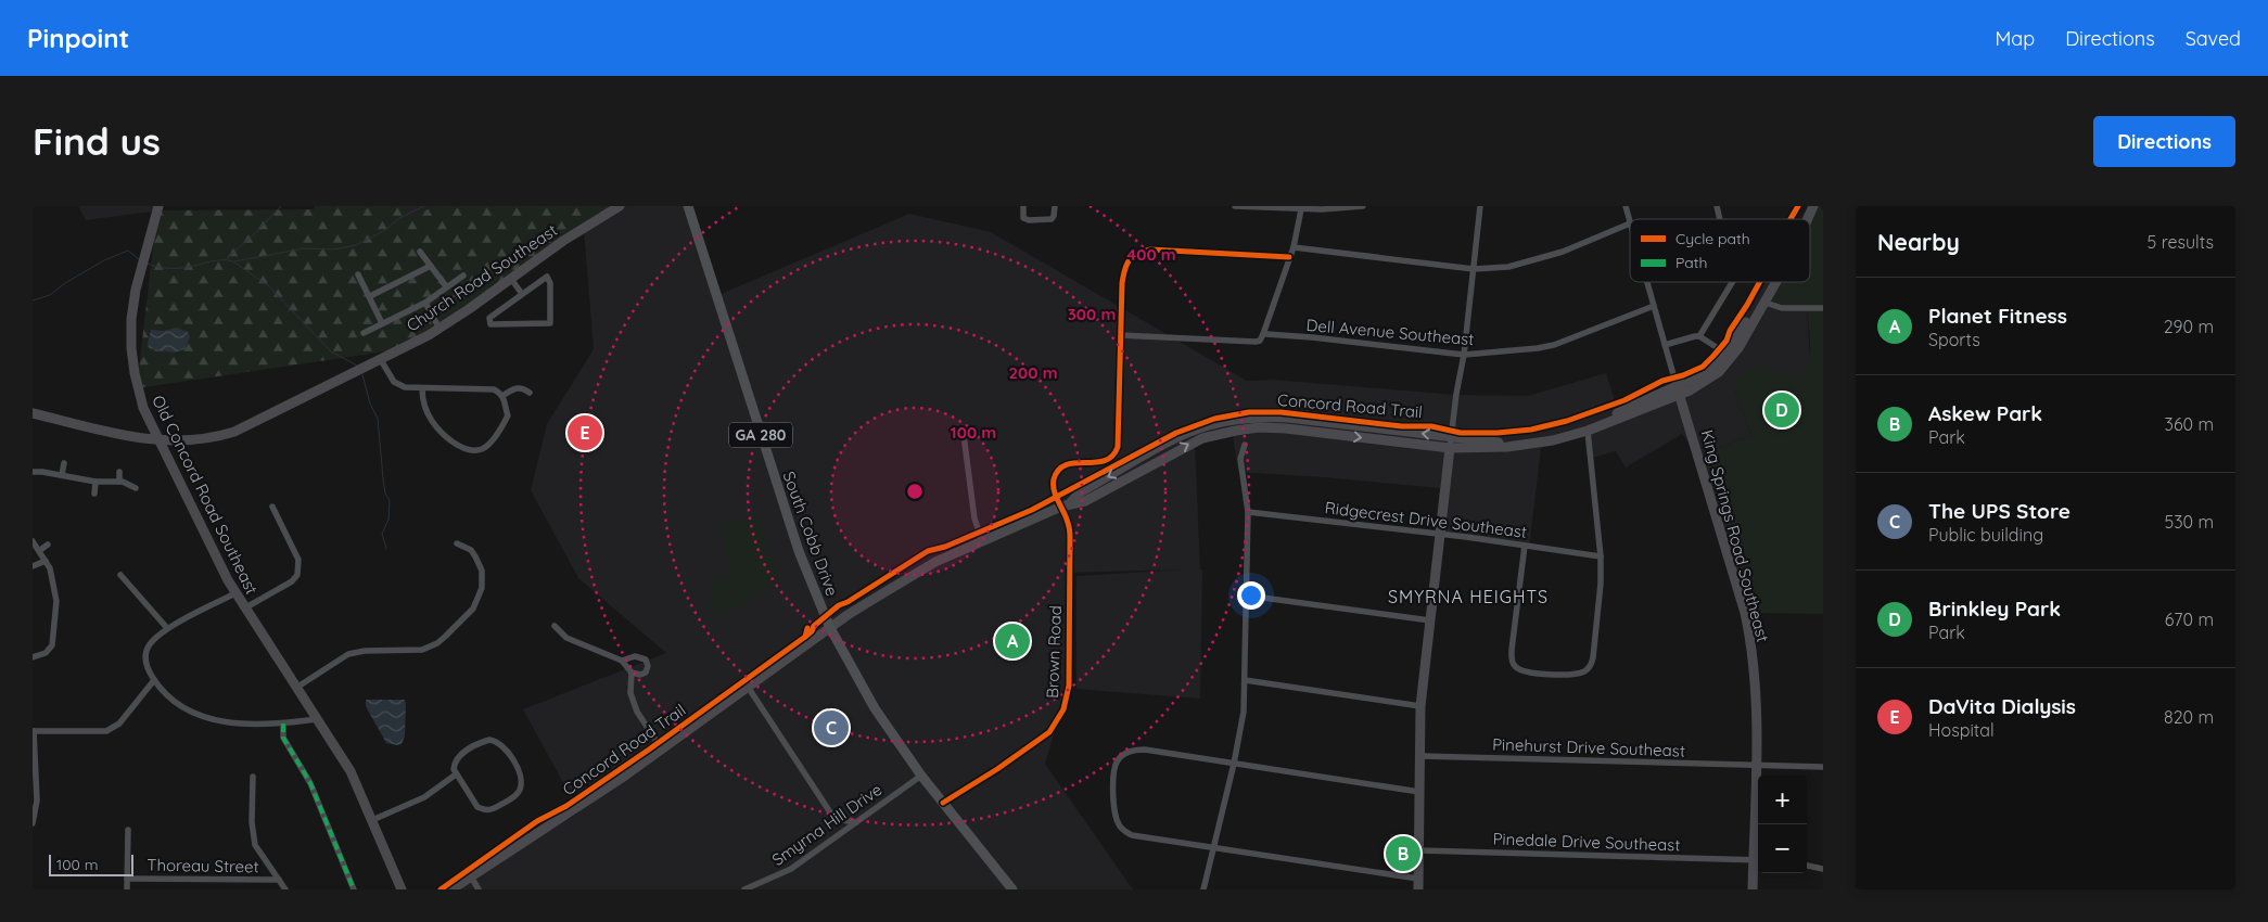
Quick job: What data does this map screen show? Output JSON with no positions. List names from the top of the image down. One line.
{"streets":{"main road":["GA 280","South Cobb Drive"],"street":["Church Road Southeast","Dell Avenue Southeast","Old Concord Road Southeast","Ridgecrest Drive Southeast","King Springs Road Southeast","Brown Road","Pinehurst Drive Southeast","Smyrna Hill Drive","Pinedale Drive Southeast","Thoreau Street"],"cycle path":["Concord Road Trail"]},"crossings":[["Church Road Southeast","Old Concord Road Southeast"],["Dell Avenue Southeast","Brown Road"],["South Cobb Drive","Brown Road"],["South Cobb Drive","Smyrna Hill Drive"],["King Springs Road Southeast","Pinehurst Drive Southeast"],["King Springs Road Southeast","Pinedale Drive Southeast"]],"districts":["SMYRNA HEIGHTS"],"legend":["Cycle path","Path"],"scale_bar":"100 m","page":{"header":"Pinpoint","nav":["Map","Directions","Saved"],"buttons":"Directions","title":"Find us","heading":["Nearby","5 results"],"list":[{"mark":"A","name":"Planet Fitness","note":"Sports","value":"290 m"},{"mark":"B","name":"Askew Park","note":"Park","value":"360 m"},{"mark":"C","name":"The UPS Store","note":"Public building","value":"530 m"},{"mark":"D","name":"Brinkley Park","note":"Park","value":"670 m"},{"mark":"E","name":"DaVita Dialysis","note":"Hospital","value":"820 m"}],"pins":["D","E","A","C","B"],"map_buttons":["+","−"],"scale":"100 m"},"rings":["400 m","300 m","200 m","100 m"]}
